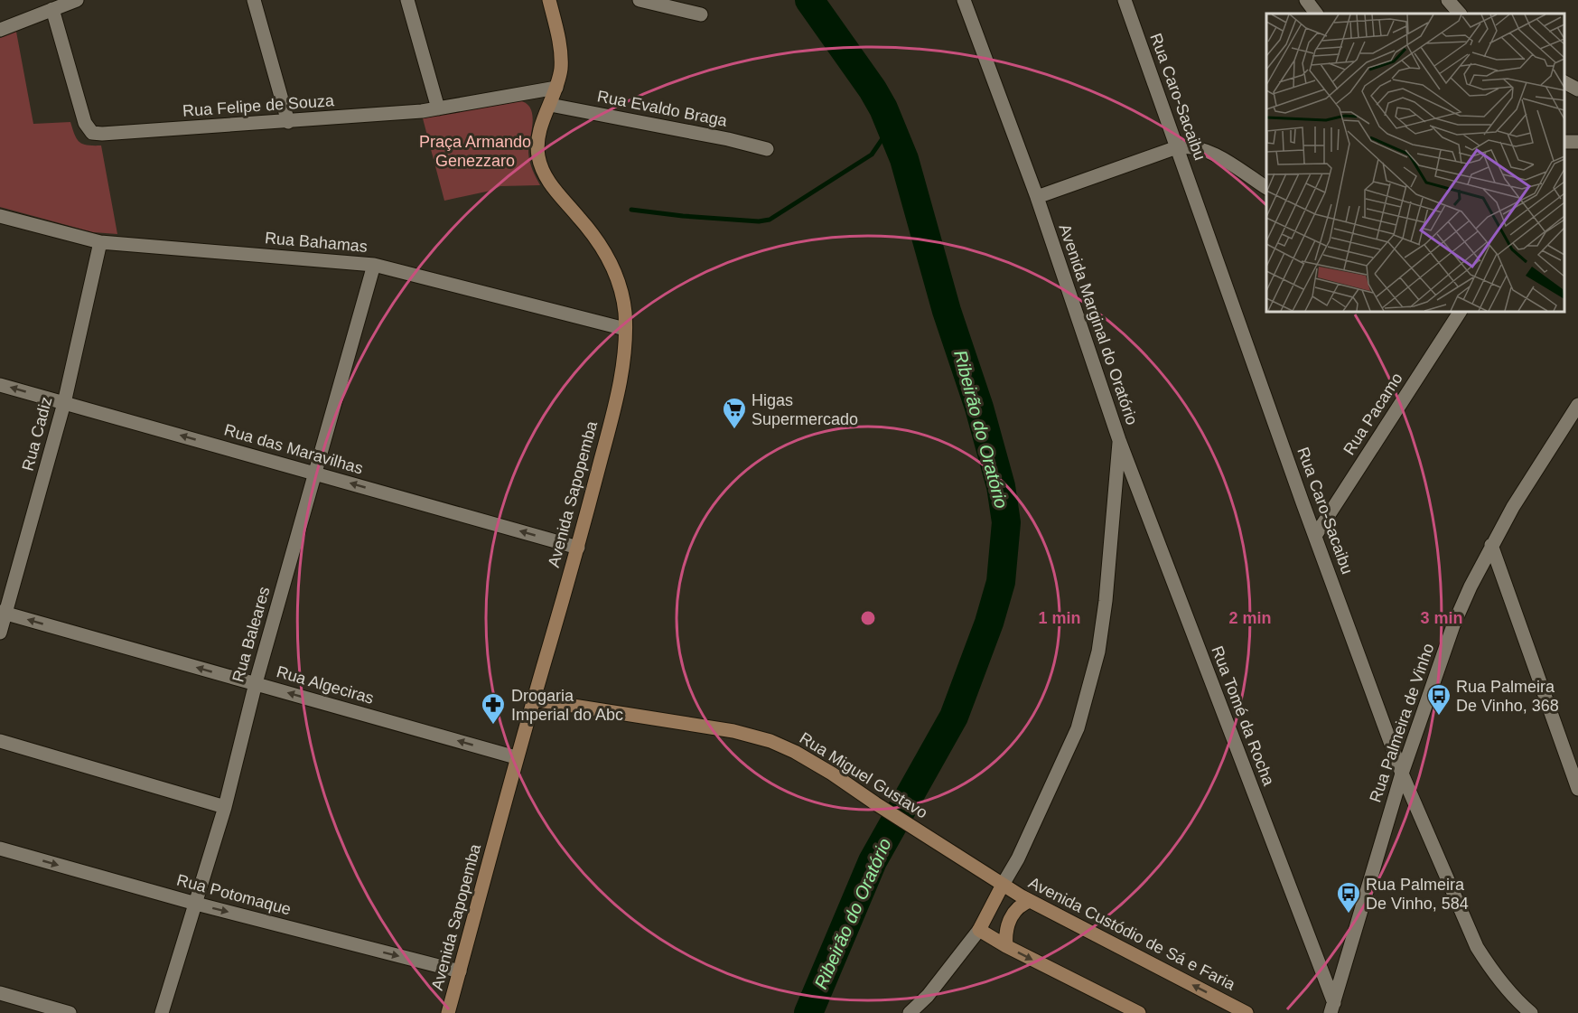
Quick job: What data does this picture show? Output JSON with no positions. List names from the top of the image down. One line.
{"streets":{"street":["Rua Caro-Sacaibu","Rua Felipe de Souza","Rua Evaldo Braga","Rua Bahamas","Avenida Marginal do Oratório","Rua Pacamo","Rua Cadiz","Rua das Maravilhas","Avenida Sapopemba","Rua Baleares","Rua Algeciras","Rua Tomé da Rocha","Rua Palmeira de Vinho","Rua Miguel Gustavo","Rua Potomaque","Avenida Custódio de Sá e Faria"]},"crossings":[["Rua Caro-Sacaibu","Rua Pacamo"],["Rua Caro-Sacaibu","Rua Palmeira de Vinho"],["Rua Felipe de Souza","Avenida Sapopemba"],["Rua Evaldo Braga","Avenida Sapopemba"],["Rua Bahamas","Rua Cadiz"],["Rua Bahamas","Avenida Sapopemba"],["Rua Bahamas","Rua Baleares"],["Avenida Marginal do Oratório","Rua Tomé da Rocha"],["Avenida Marginal do Oratório","Rua Miguel Gustavo"],["Avenida Marginal do Oratório","Avenida Custódio de Sá e Faria"],["Rua Cadiz","Rua das Maravilhas"],["Rua Cadiz","Rua Algeciras"],["Rua das Maravilhas","Avenida Sapopemba"],["Rua das Maravilhas","Rua Baleares"],["Avenida Sapopemba","Rua Algeciras"],["Avenida Sapopemba","Rua Miguel Gustavo"],["Avenida Sapopemba","Rua Potomaque"],["Rua Baleares","Rua Algeciras"],["Rua Baleares","Rua Potomaque"],["Rua Tomé da Rocha","Rua Palmeira de Vinho"],["Rua Miguel Gustavo","Avenida Custódio de Sá e Faria"]],"one_way":["Rua das Maravilhas","Rua Algeciras"],"water":["Ribeirão do Oratório"],"parks":["Praça Armando Genezzaro"],"places":{"supermarket":["Higas Supermercado"],"bus stop":["Rua Palmeira De Vinho, 368","Rua Palmeira De Vinho, 584"],"pharmacy":["Drogaria Imperial do Abc"]},"rings":["1 min","2 min","3 min"]}
